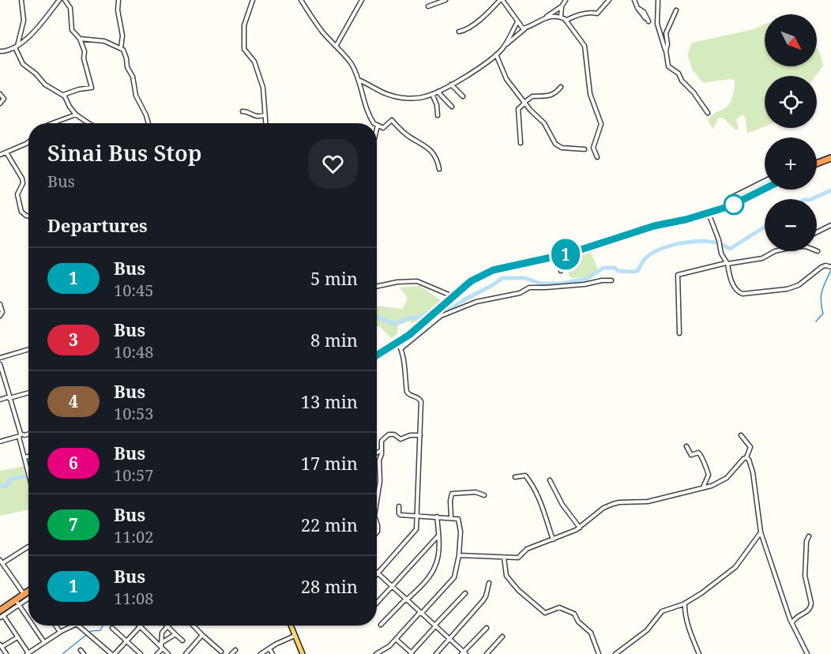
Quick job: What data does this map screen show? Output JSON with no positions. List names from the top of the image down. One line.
{"lines":["bus line 1"],"north":"bottom right","page":{"on_map":"1","map_buttons":["+","−"],"heading":[["Sinai Bus Stop","Bus"],"Departures"],"list":[{"mark":"1","name":"Bus","note":"10:45","value":"5 min"},{"mark":"3","name":"Bus","note":"10:48","value":"8 min"},{"mark":"4","name":"Bus","note":"10:53","value":"13 min"},{"mark":"6","name":"Bus","note":"10:57","value":"17 min"},{"mark":"7","name":"Bus","note":"11:02","value":"22 min"},{"mark":"1","name":"Bus","note":"11:08","value":"28 min"}]}}
